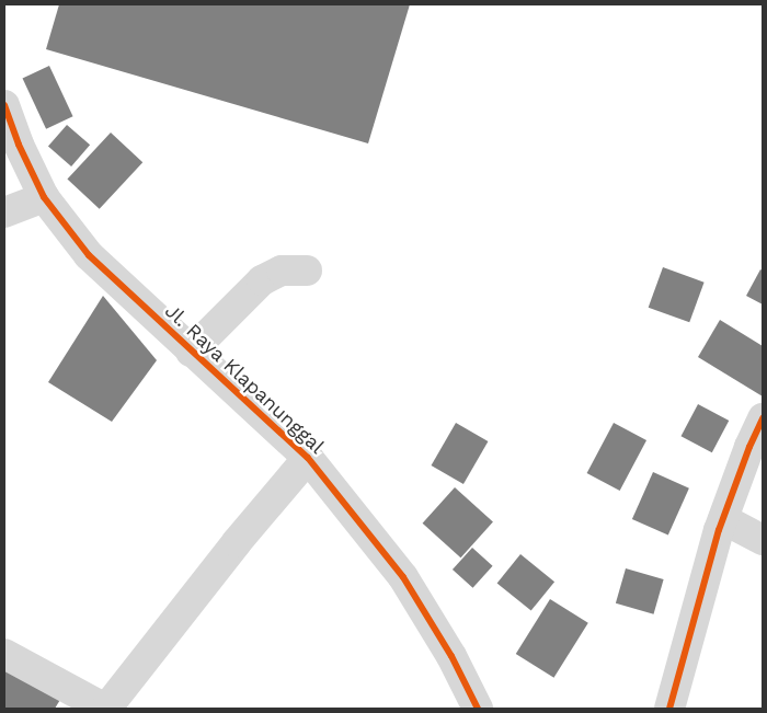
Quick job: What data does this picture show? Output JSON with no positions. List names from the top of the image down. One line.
{"streets":{"street":["Jl. Raya Klapanunggal"]}}
